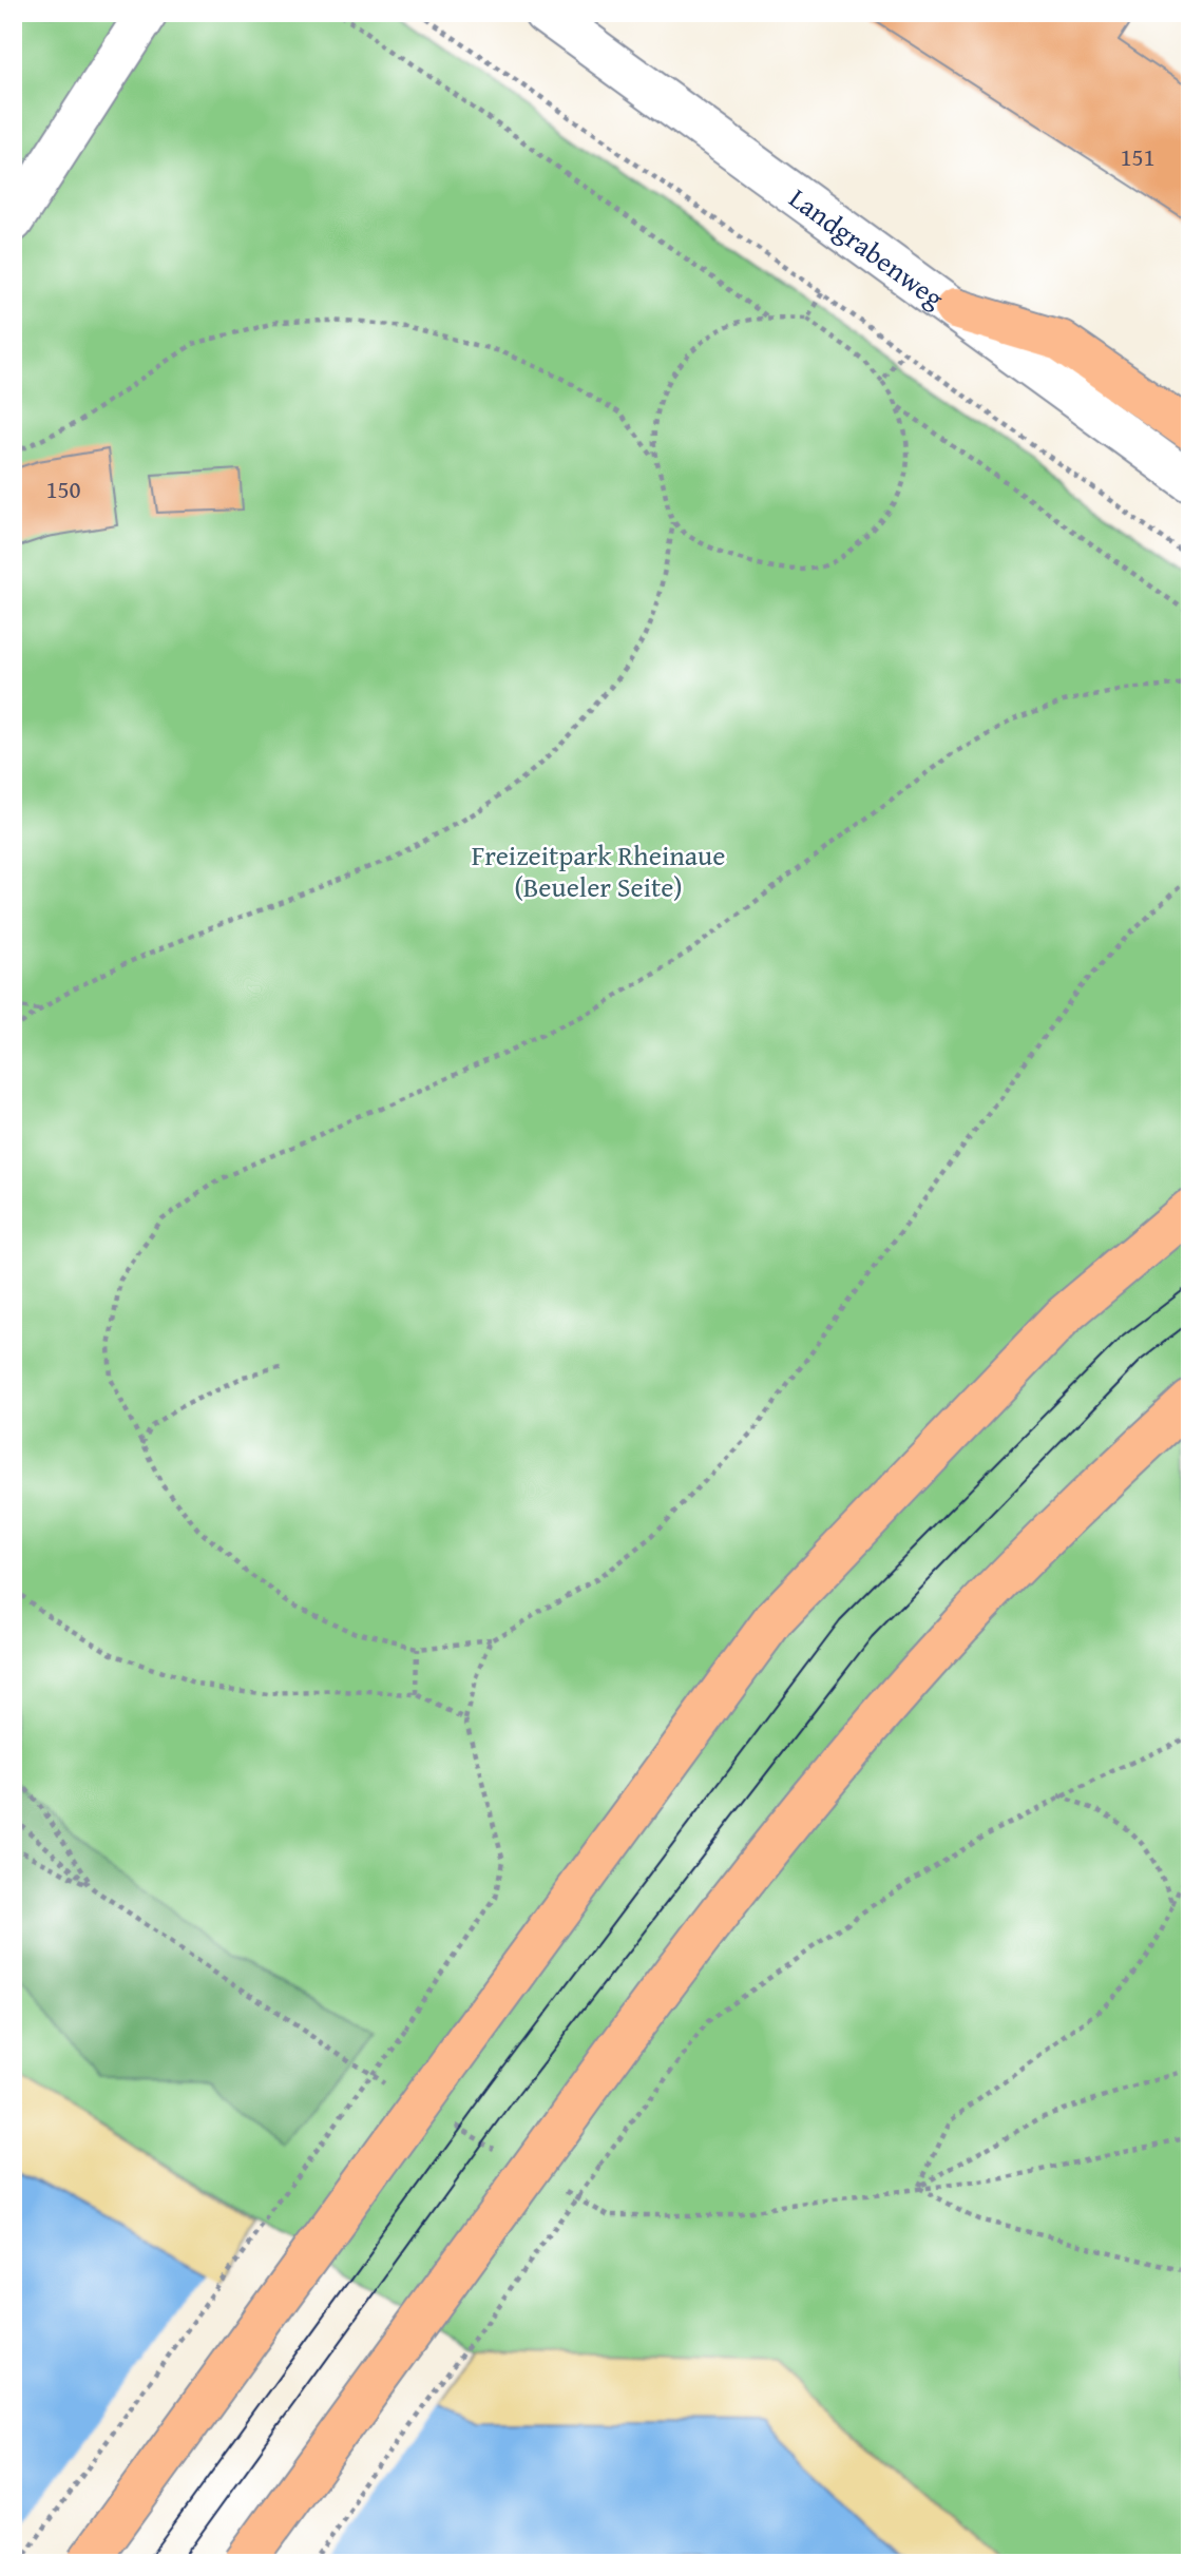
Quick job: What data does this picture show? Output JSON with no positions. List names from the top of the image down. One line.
{"streets":{"street":["Landgrabenweg"]},"parks":["Freizeitpark Rheinaue (Beueler Seite)"],"house_numbers":["151","150"]}
